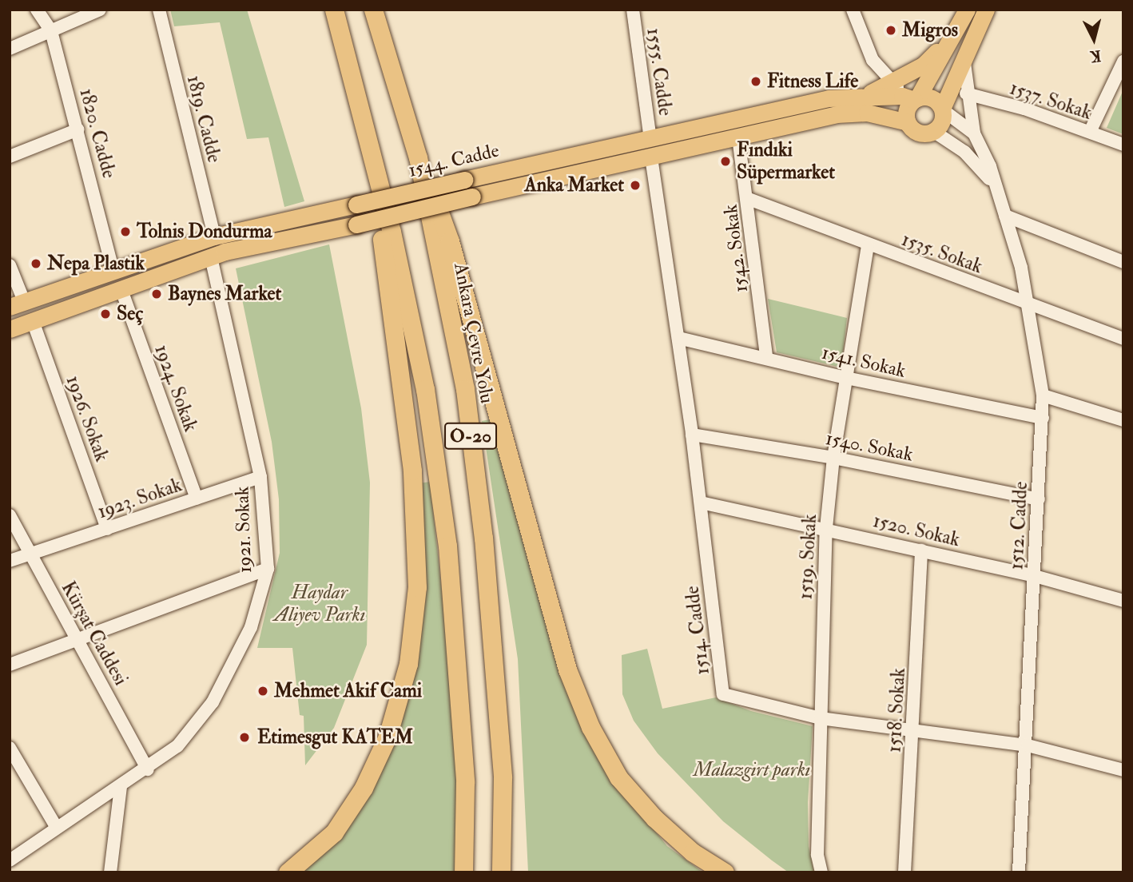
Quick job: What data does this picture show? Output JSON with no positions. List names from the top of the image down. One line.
{"streets":{"highway":["Ankara Çevre Yolu","O-20"],"main road":["1544. Cadde"],"street":["1555. Cadde","1537. Sokak","1819. Cadde","1820. Cadde","1542. Sokak","1535. Sokak","1541. Sokak","1924. Sokak","1926. Sokak","1540. Sokak","1923. Sokak","1512. Cadde","1921. Sokak","1520. Sokak","1519. Sokak","1514. Cadde","Kürşat Caddesi","1518. Sokak"]},"crossings":[["1555. Cadde","1544. Cadde"],["1819. Cadde","1544. Cadde"],["1820. Cadde","1544. Cadde"],["1544. Cadde","1542. Sokak"],["1544. Cadde","1924. Sokak"],["1544. Cadde","1926. Sokak"],["1544. Cadde","1512. Cadde"],["1544. Cadde","1921. Sokak"],["1544. Cadde","1514. Cadde"],["1542. Sokak","1535. Sokak"],["1542. Sokak","1541. Sokak"],["1535. Sokak","1512. Cadde"],["1535. Sokak","1519. Sokak"],["1541. Sokak","1512. Cadde"],["1541. Sokak","1519. Sokak"],["1541. Sokak","1514. Cadde"],["1924. Sokak","1923. Sokak"],["1926. Sokak","1923. Sokak"],["1540. Sokak","1512. Cadde"],["1540. Sokak","1519. Sokak"],["1540. Sokak","1514. Cadde"],["1923. Sokak","1921. Sokak"],["1923. Sokak","Kürşat Caddesi"],["1512. Cadde","1520. Sokak"],["1512. Cadde","1514. Cadde"],["1921. Sokak","Kürşat Caddesi"],["1520. Sokak","1519. Sokak"],["1520. Sokak","1514. Cadde"],["1520. Sokak","1518. Sokak"],["1519. Sokak","1514. Cadde"],["1514. Cadde","1518. Sokak"]],"parks":["Haydar Aliyev Parkı","Malazgirt parkı"],"places":["Migros","Fitness Life","Fındıki Süpermarket","Anka Market","Tolnis Dondurma","Nepa Plastik","Baynes Market","Seç","Mehmet Akif Cami","Etimesgut KATEM"],"north":"bottom"}
